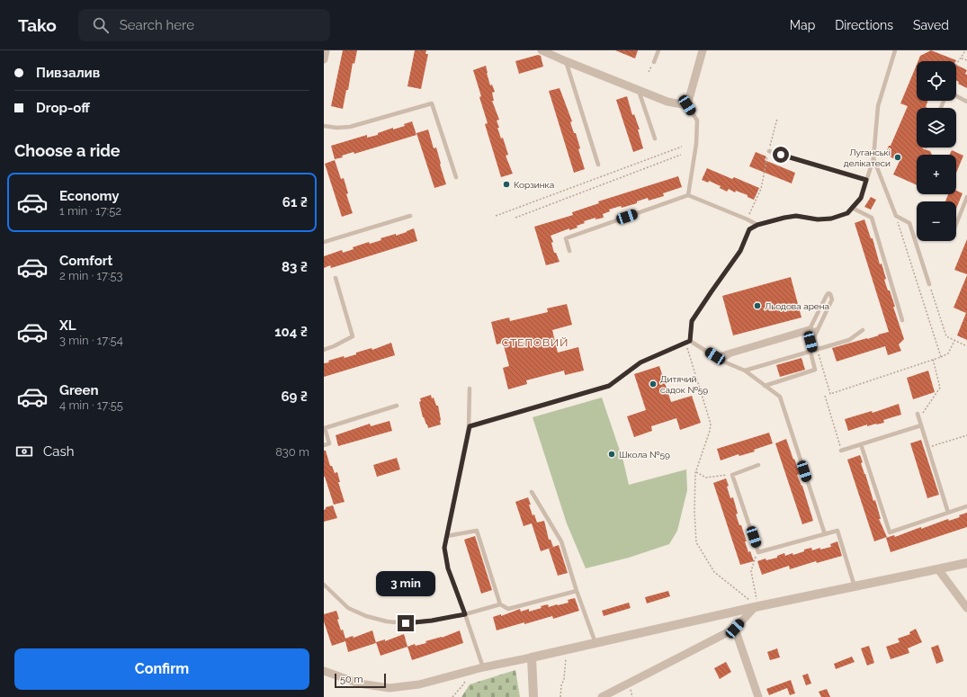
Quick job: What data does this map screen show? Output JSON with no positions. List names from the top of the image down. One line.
{"districts":["СТЕПОВИЙ"],"places":["Луганські делікатеси","Корзинка","Льодова арена","Дитячий садок №59","Школа №59"],"scale_bar":"50 m","page":{"header":"Tako","search":"Search here","nav":["Map","Directions","Saved"],"banner":["Пивзалив","Drop-off"],"map_buttons":["+","−"],"heading":"Choose a ride","list":[{"name":"Economy","note":"1 min · 17:52","value":"61 ₴"},{"name":"Comfort","note":"2 min · 17:53","value":"83 ₴"},{"name":"XL","note":"3 min · 17:54","value":"104 ₴"},{"name":"Green","note":"4 min · 17:55","value":"69 ₴"}],"pay":["Cash","830 m"],"bubble":"3 min","buttons":"Confirm","scale":"50 m"}}
